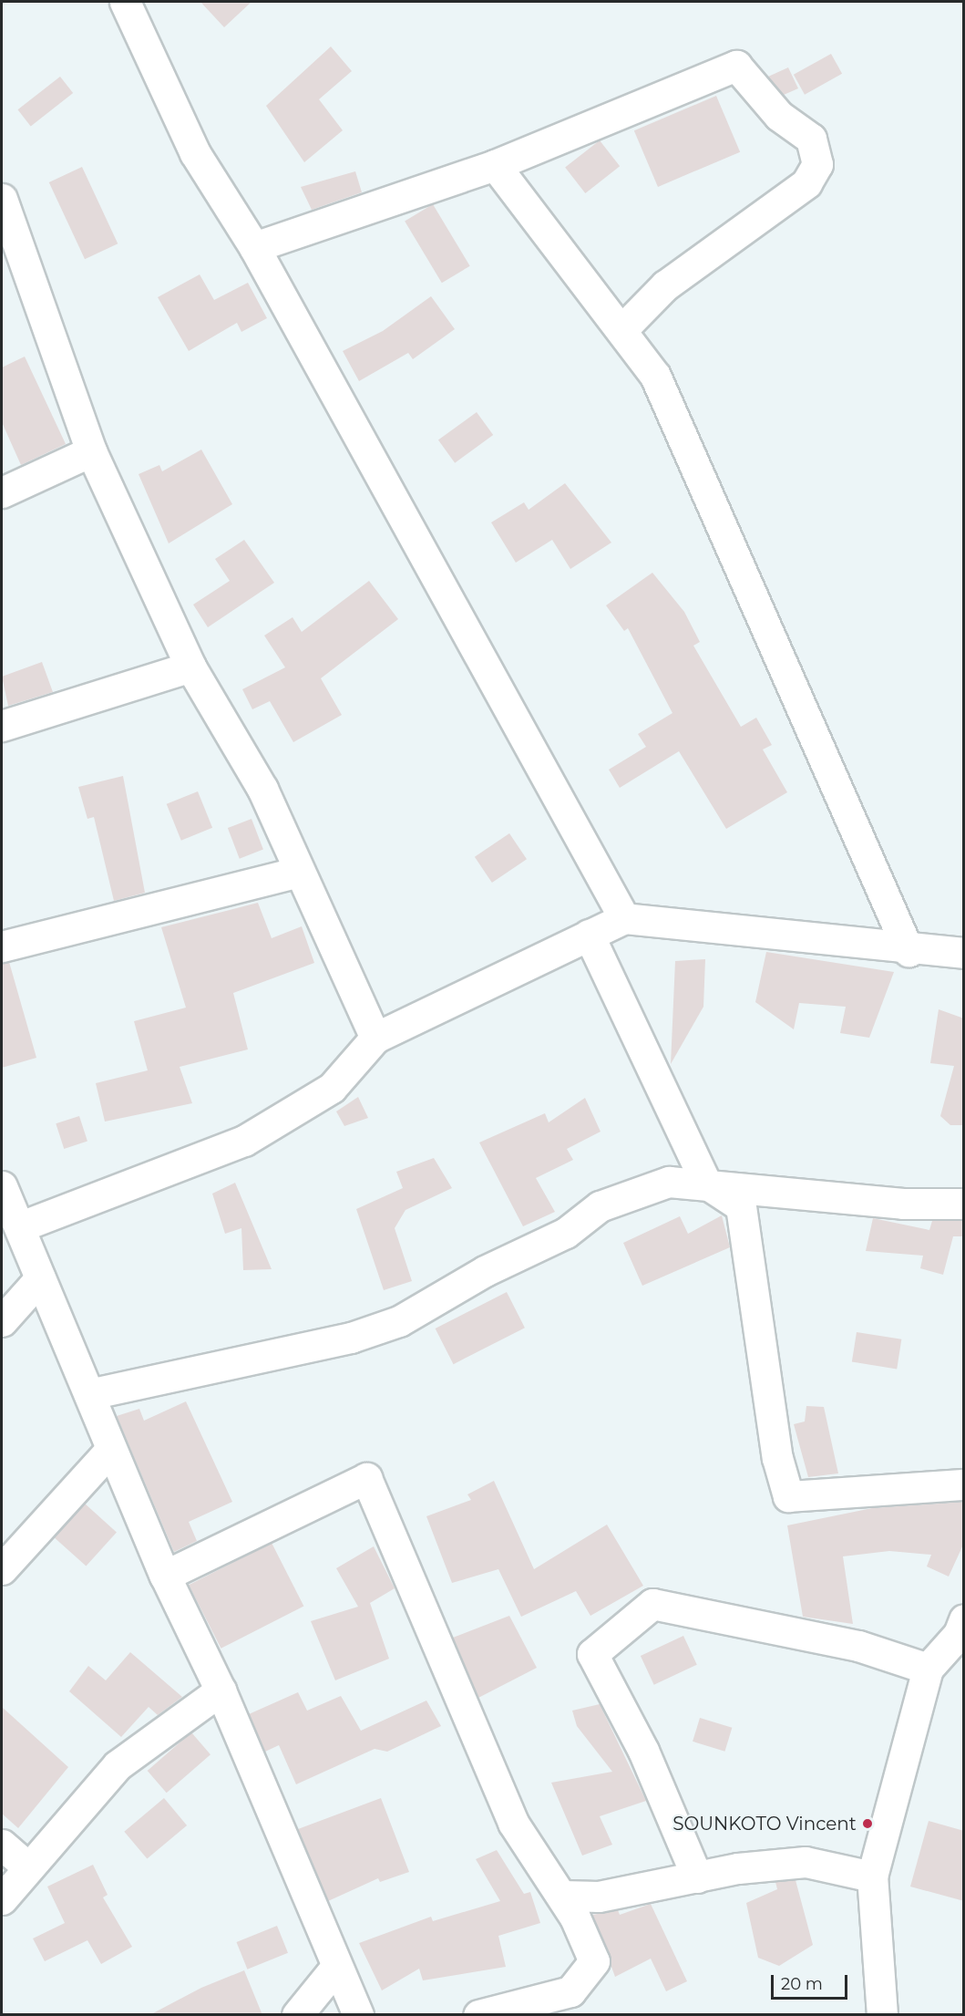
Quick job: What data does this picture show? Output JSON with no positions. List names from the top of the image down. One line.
{"places":["SOUNKOTO Vincent"],"scale_bar":"20 m"}
